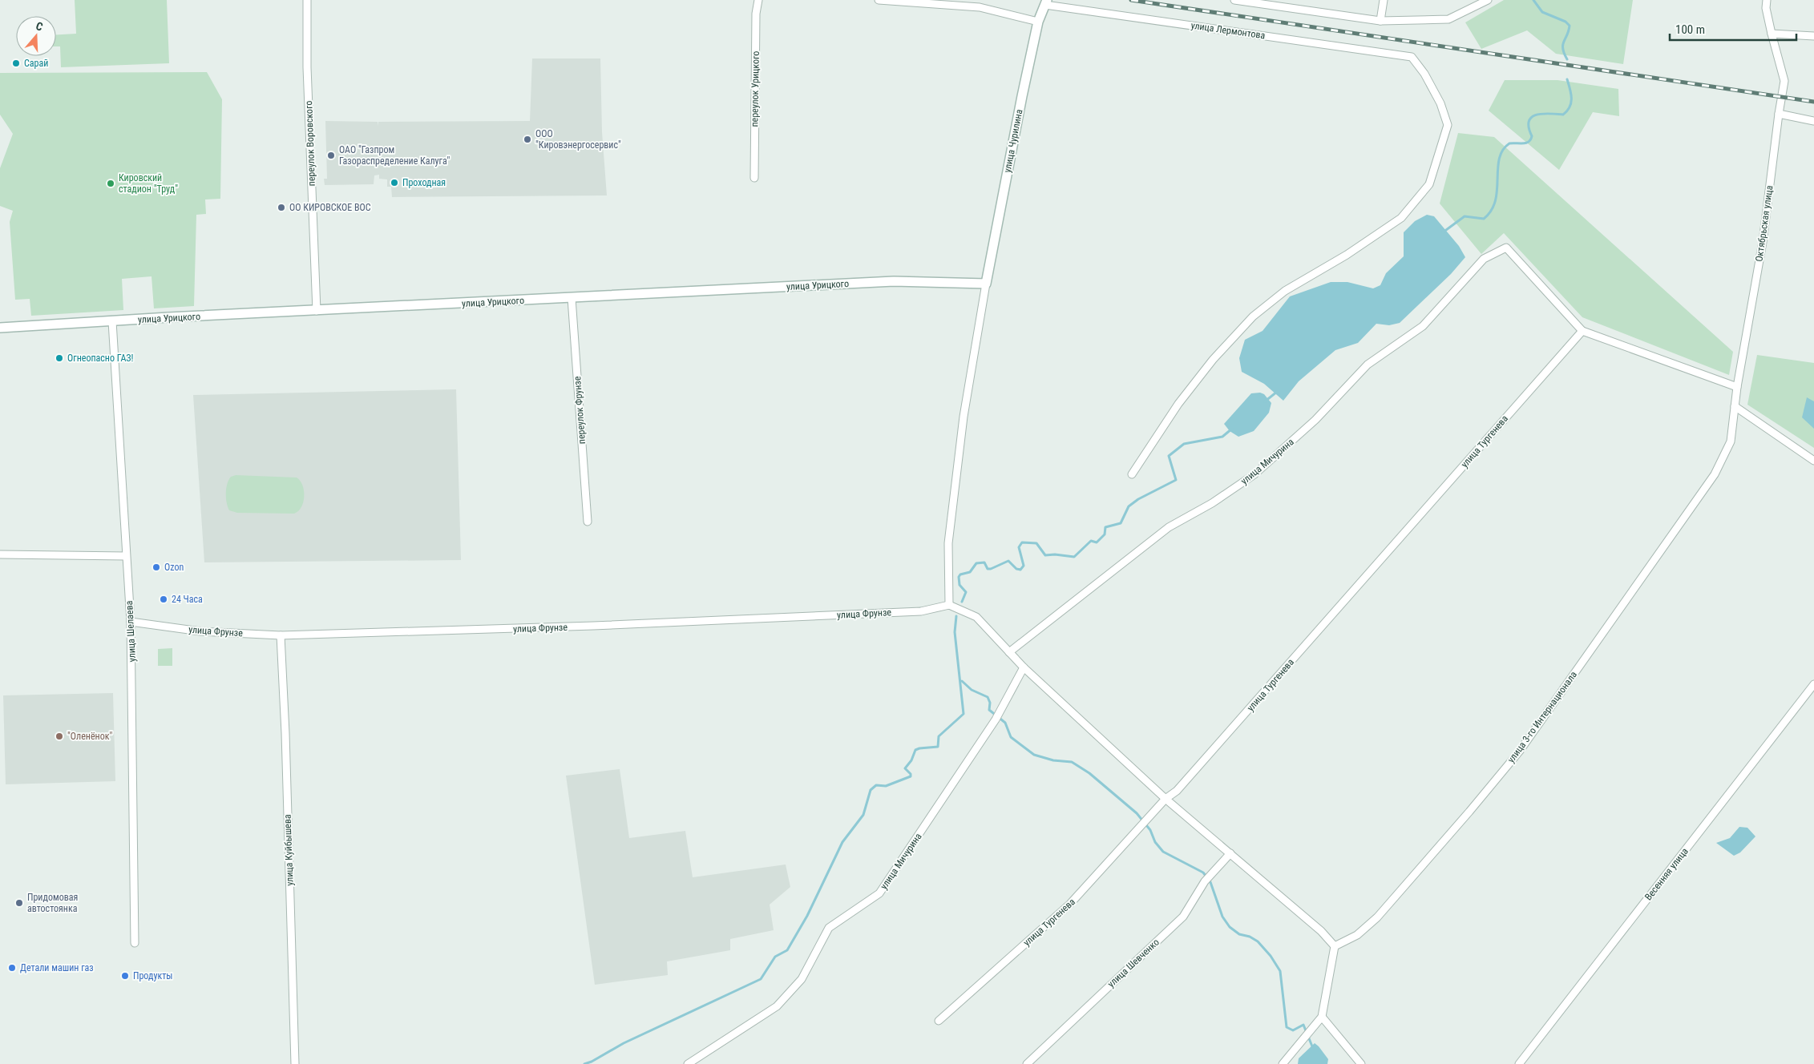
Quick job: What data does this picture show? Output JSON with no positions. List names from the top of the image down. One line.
{"streets":{"street":["улица Лермонтова","переулок Урицкого","улица Чурилина","переулок Воровского","Октябрьская улица","улица Урицкого","переулок Фрунзе","улица Тургенева","улица Мичурина","улица Фрунзе","улица Шелаева","улица 3-го Интернационала","улица Куйбышева","Весенняя улица","улица Шевченко"]},"crossings":[["улица Лермонтова","улица Чурилина"],["улица Чурилина","улица Урицкого"],["переулок Воровского","улица Урицкого"],["Октябрьская улица","улица 3-го Интернационала"],["улица Урицкого","переулок Фрунзе"],["улица Урицкого","улица Шелаева"],["улица Тургенева","улица Мичурина"],["улица Фрунзе","улица Шелаева"],["улица Фрунзе","улица Куйбышева"]],"places":["Сарай","ООО \"Кировэнергосервис\"","ОАО \"Газпром Газораспределение Калуга\"","Проходная","Кировский стадион \"Труд\"","ОО КИРОВСКОЕ ВОС","Огнеопасно ГАЗ!","Ozon","24 Часа","\"Оленёнок\"","Придомовая автостоянка","Детали машин газ","Продукты"],"scale_bar":"100 m","north":"top"}
